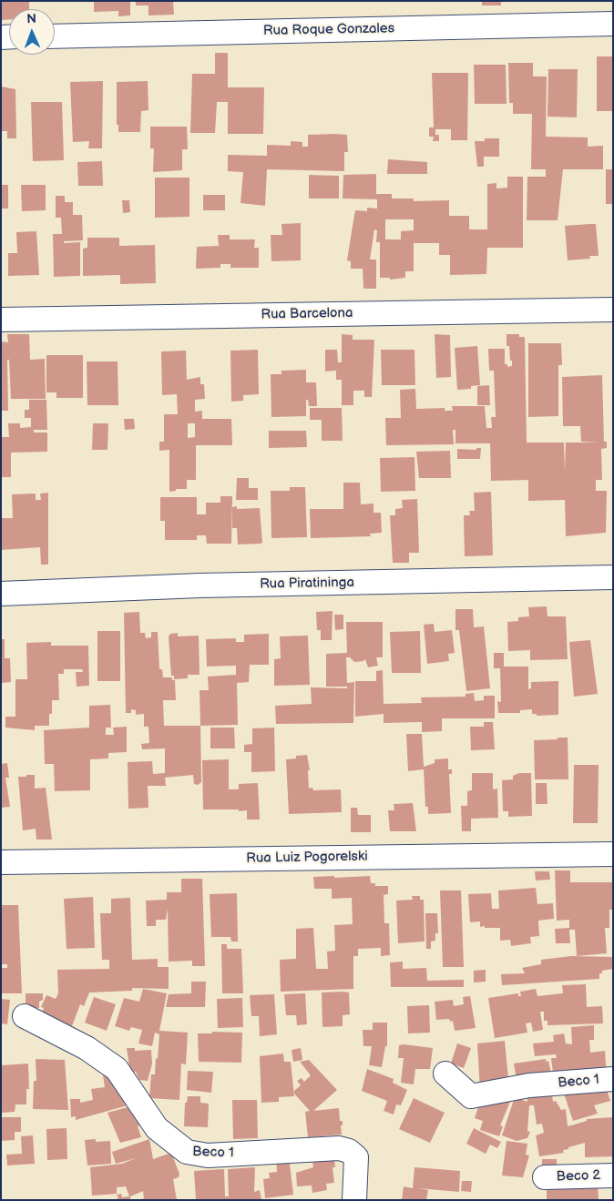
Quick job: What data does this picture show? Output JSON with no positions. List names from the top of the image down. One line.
{"streets":{"street":["Rua Roque Gonzales","Rua Barcelona","Rua Piratininga","Rua Luiz Pogorelski","Beco 1","Beco 2"]},"north":"top"}
